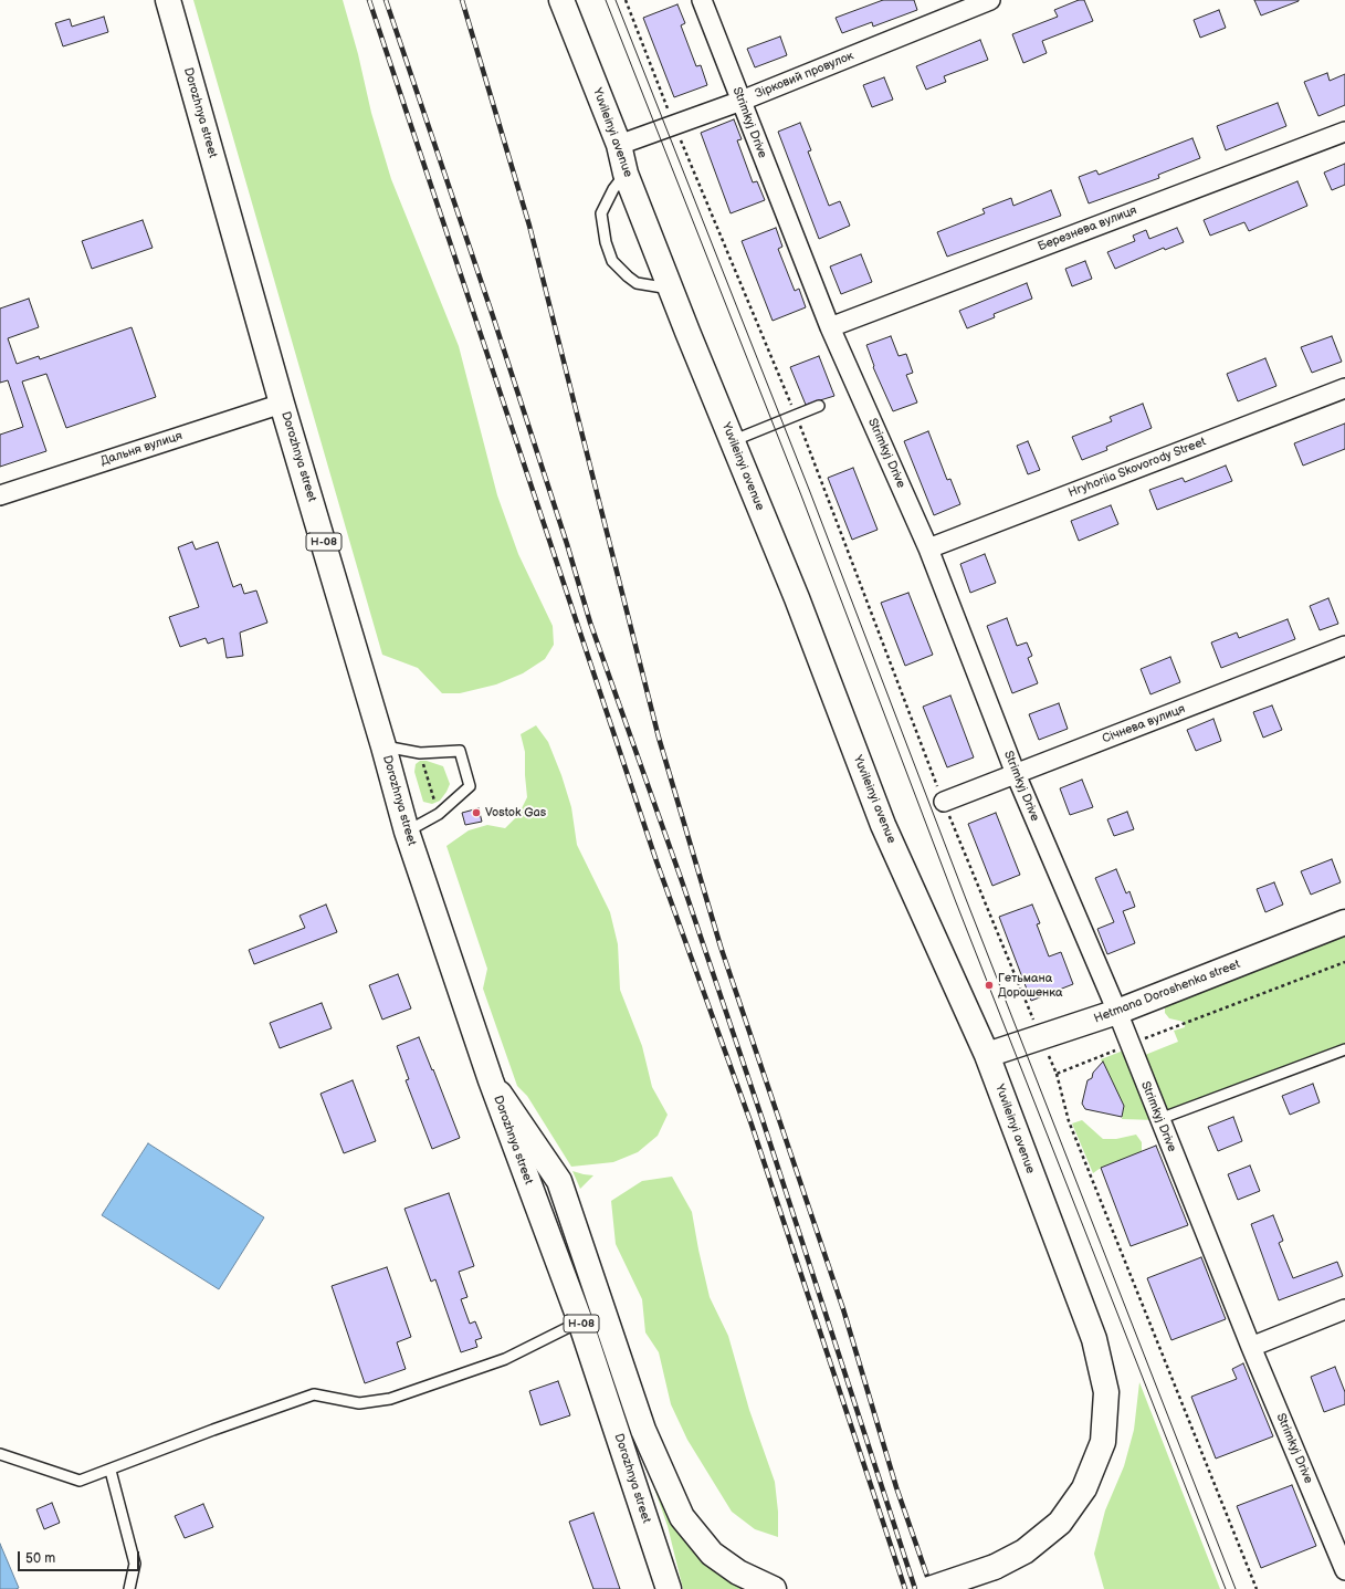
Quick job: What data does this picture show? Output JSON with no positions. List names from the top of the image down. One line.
{"streets":{"main road":["Dorozhnya street","Yuvileinyi avenue","Н-08","Hetmana Doroshenka street"],"street":["Зірковий провулок","Strimkyj Drive","Березнева вулиця","Дальня вулиця","Hryhoriia Skovorody Street","Січнева вулиця"]},"crossings":[["Зірковий провулок","Strimkyj Drive"],["Зірковий провулок","Yuvileinyi avenue"],["Dorozhnya street","Дальня вулиця"],["Strimkyj Drive","Березнева вулиця"],["Strimkyj Drive","Hryhoriia Skovorody Street"],["Strimkyj Drive","Січнева вулиця"],["Strimkyj Drive","Hetmana Doroshenka street"],["Yuvileinyi avenue","Hetmana Doroshenka street"]],"places":["Vostok Gas","Гетьмана Дорошенка"],"scale_bar":"50 m"}
